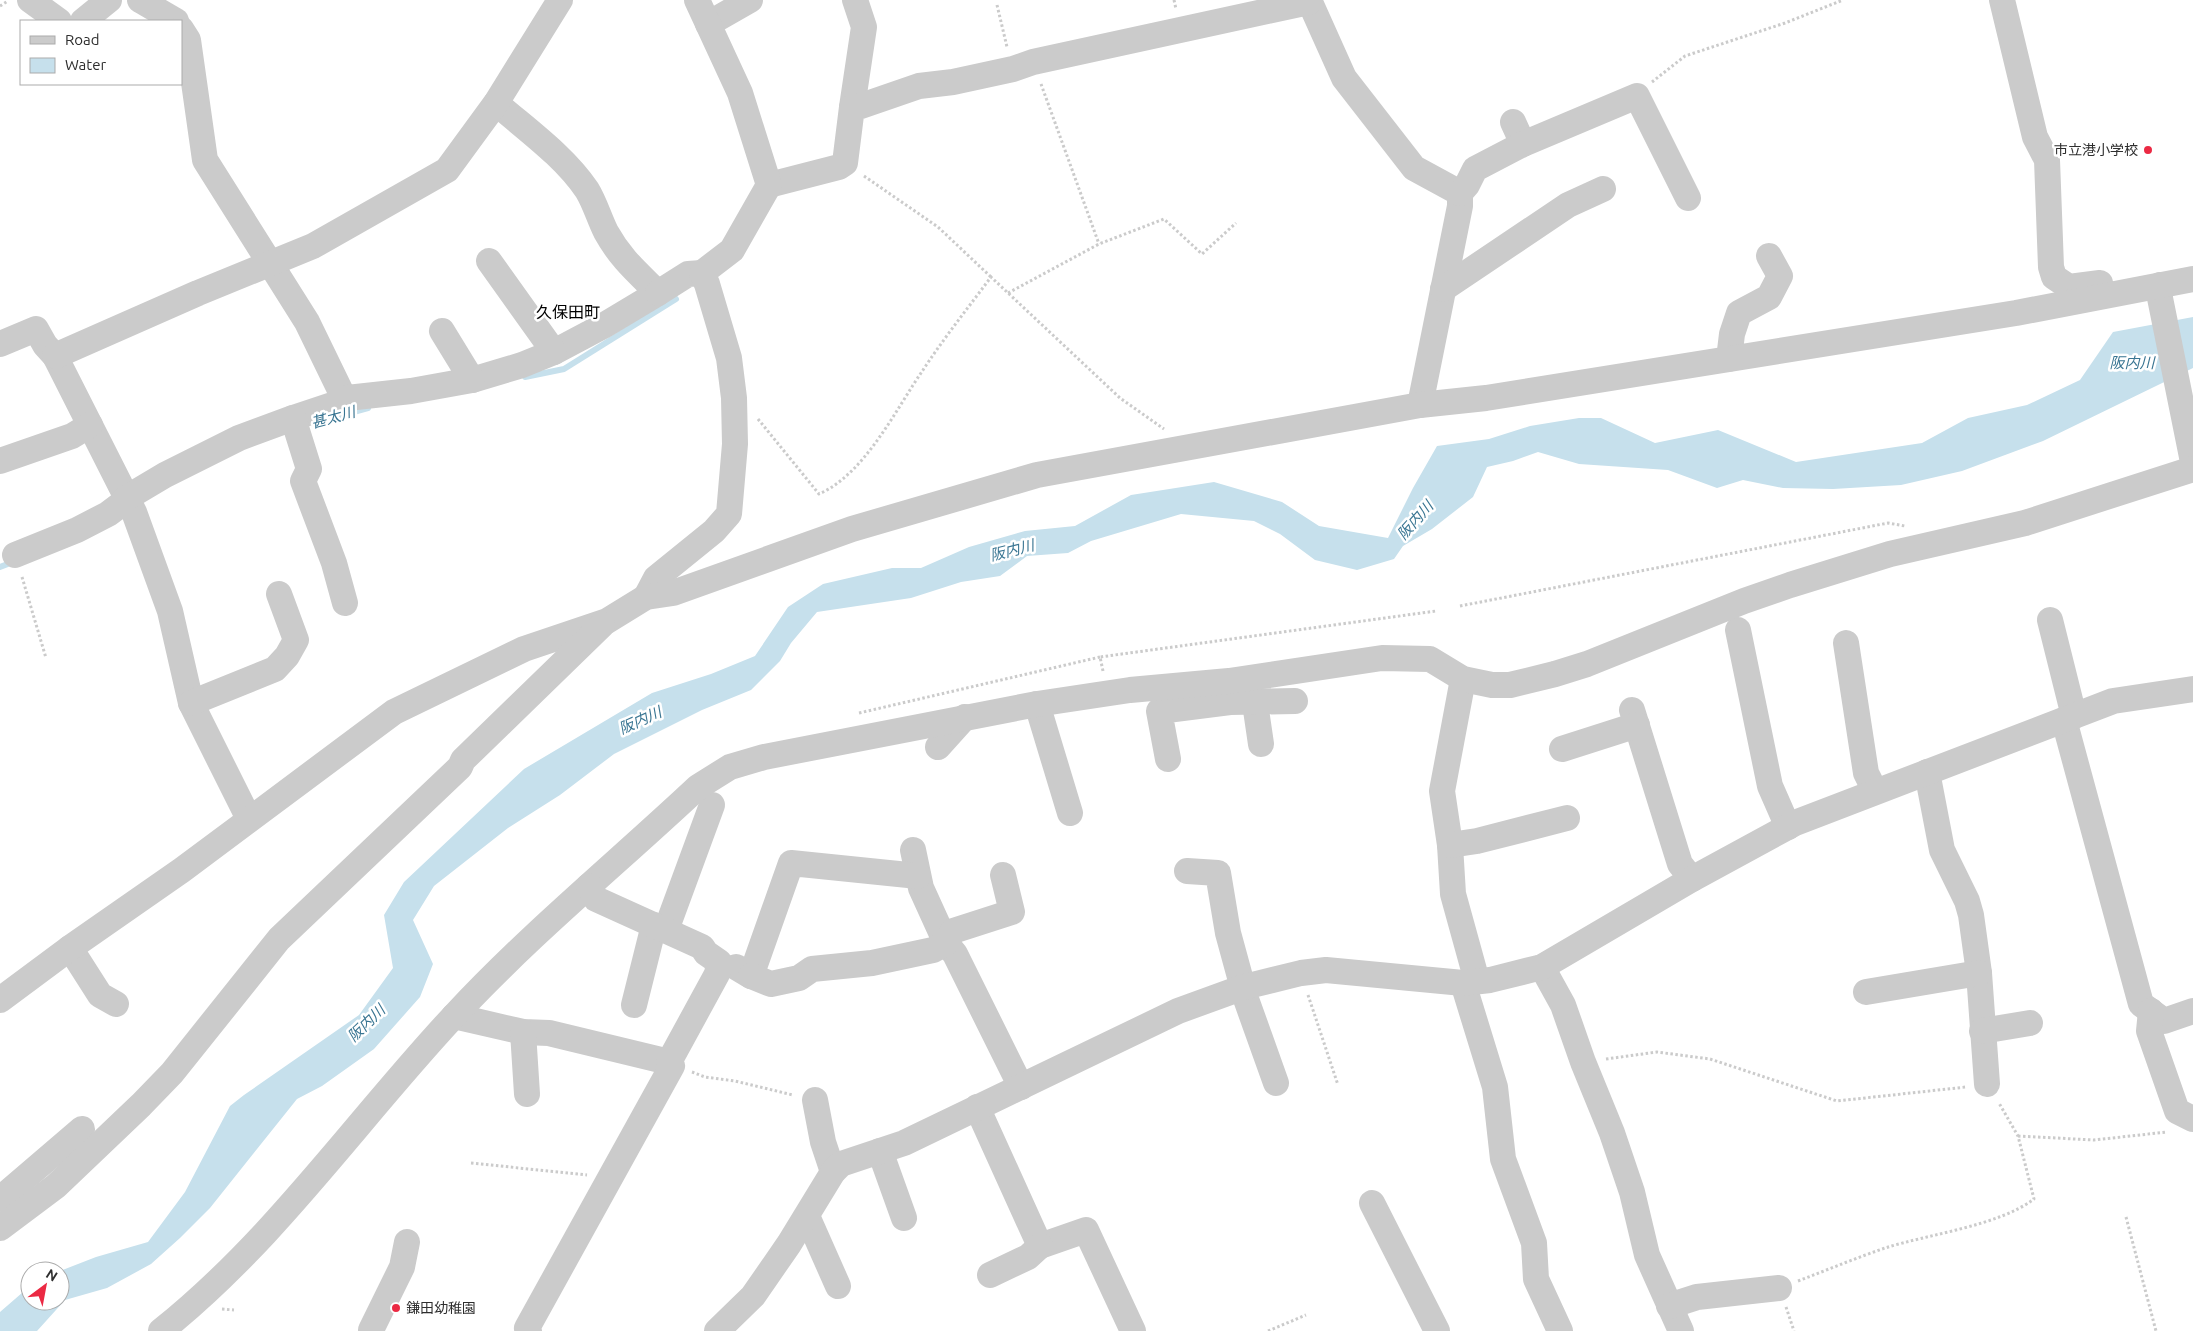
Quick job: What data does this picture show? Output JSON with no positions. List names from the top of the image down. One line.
{"districts":["久保田町"],"water":["阪内川","甚太川"],"places":["市立港小学校","鎌田幼稚園"],"legend":["Road","Water"],"north":"top right"}
